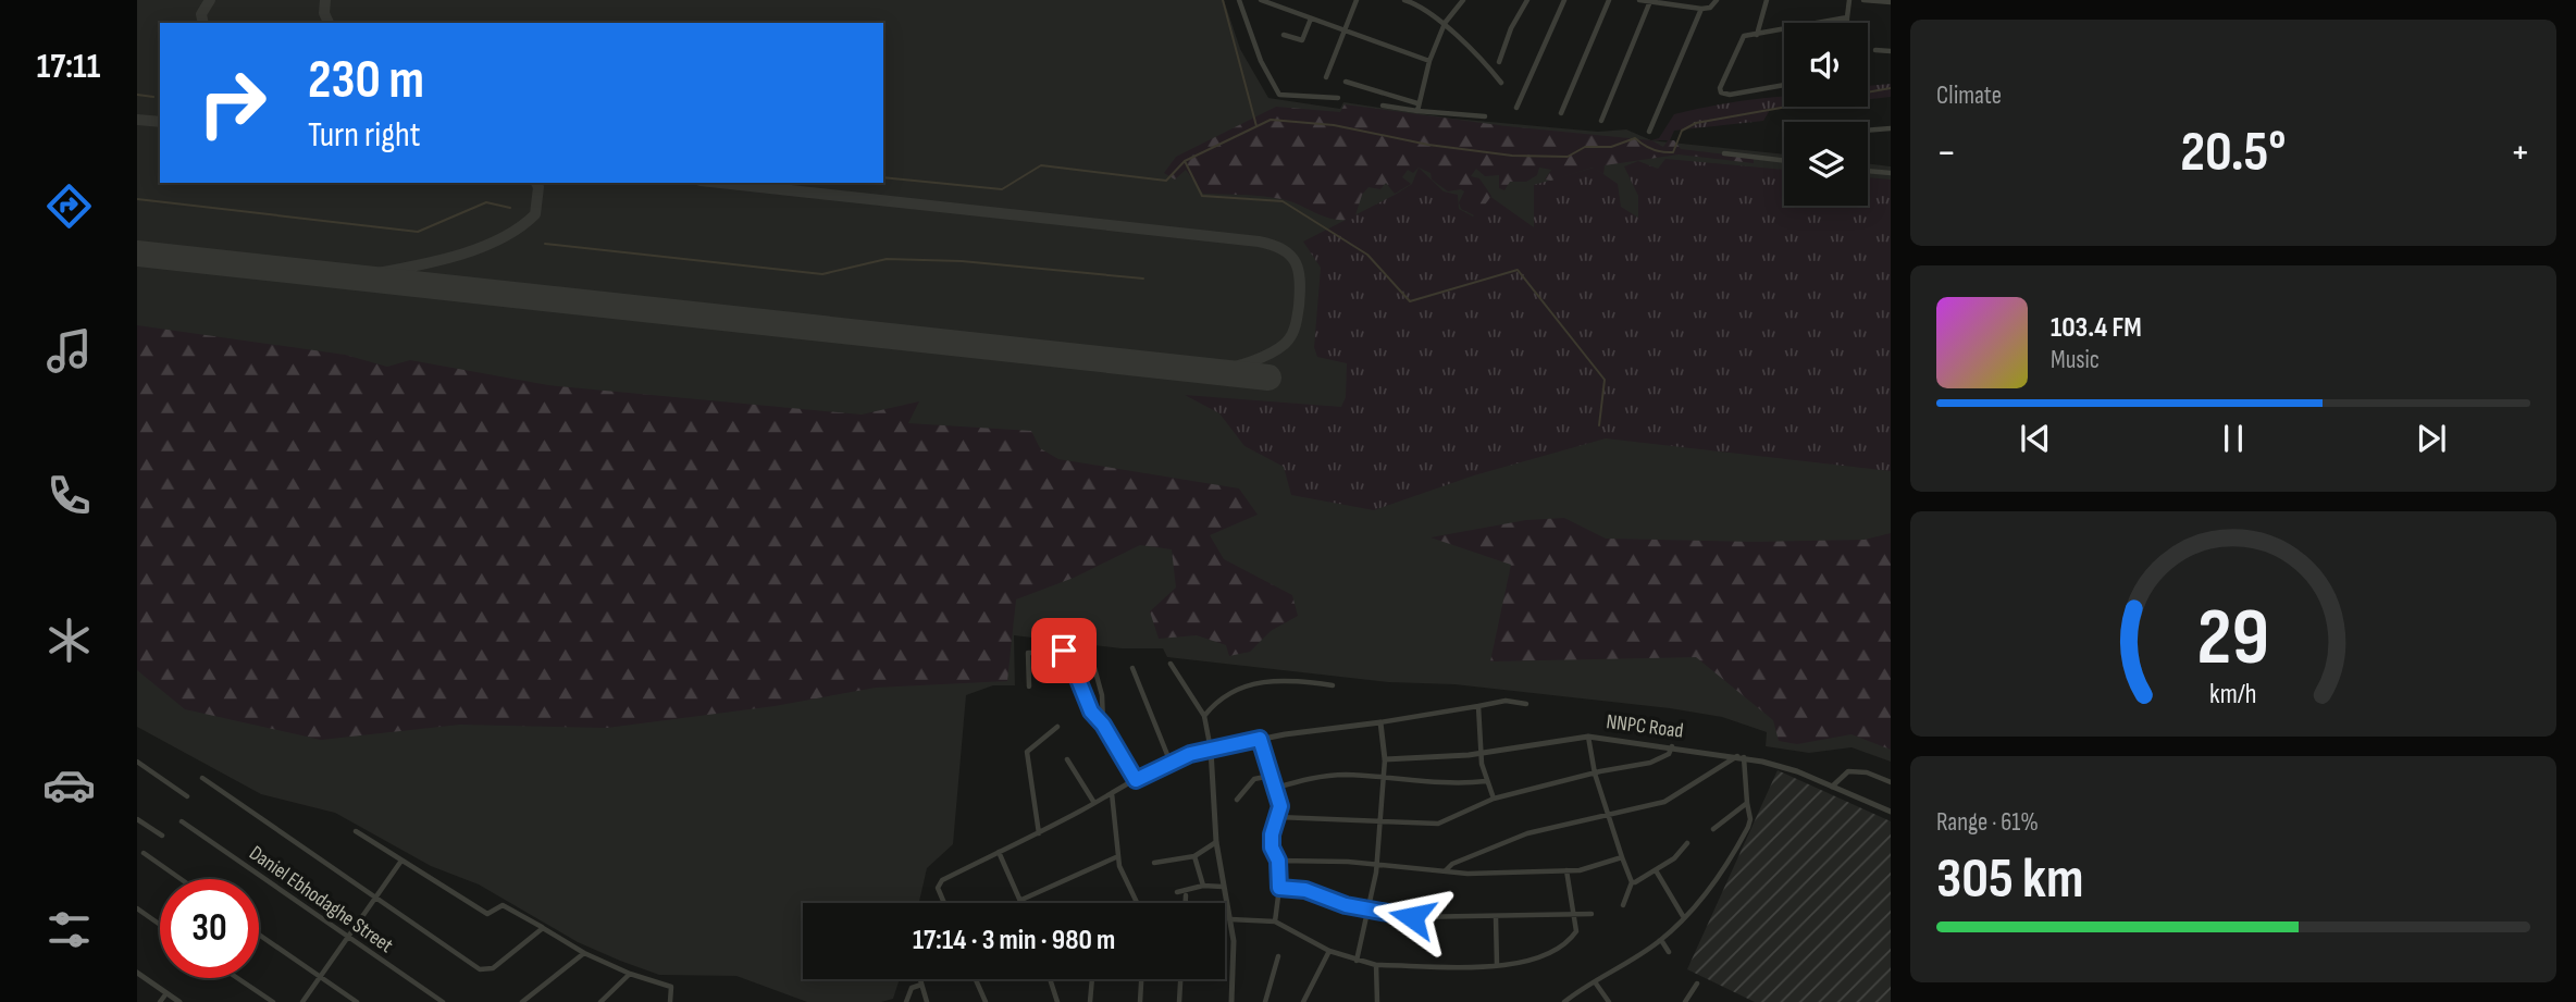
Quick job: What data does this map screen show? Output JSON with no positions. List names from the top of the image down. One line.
{"streets":{"street":["NNPC Road","Daniel Ebhodaghe Street"]},"page":{"tabs":"17:11","tile":["Climate",["Range · 61%","305 km"]],"turn":["230 m","Turn right"],"heat":["−","20.5°","+"],"song":["103.4 FM","Music"],"limit":"30","trip":"17:14 · 3 min · 980 m","gauge":["29","km/h"]}}
